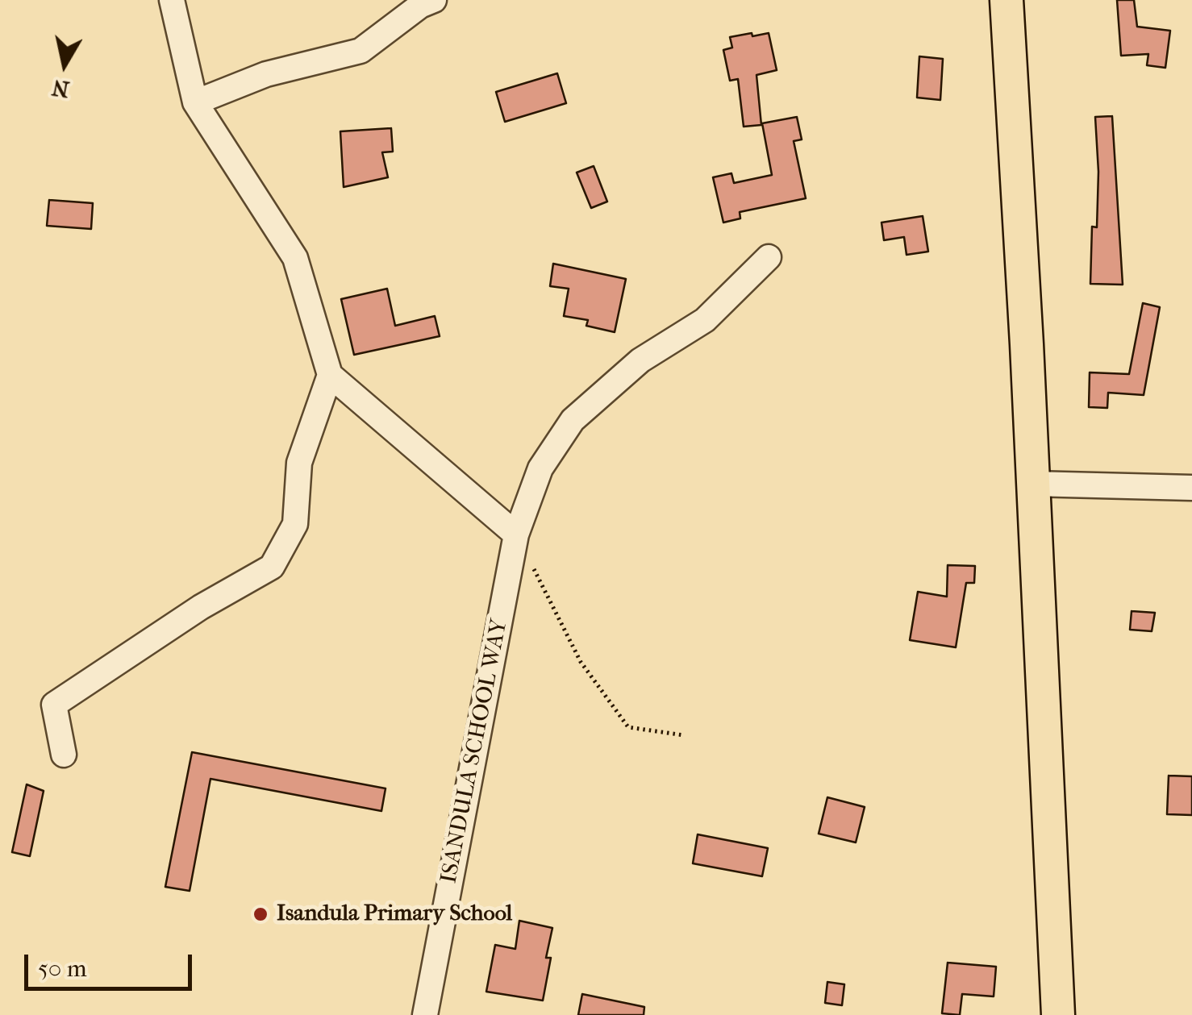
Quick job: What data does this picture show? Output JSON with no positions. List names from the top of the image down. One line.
{"streets":{"street":["ISANDULA SCHOOL WAY"]},"places":["Isandula Primary School"],"scale_bar":"50 m","north":"bottom"}
